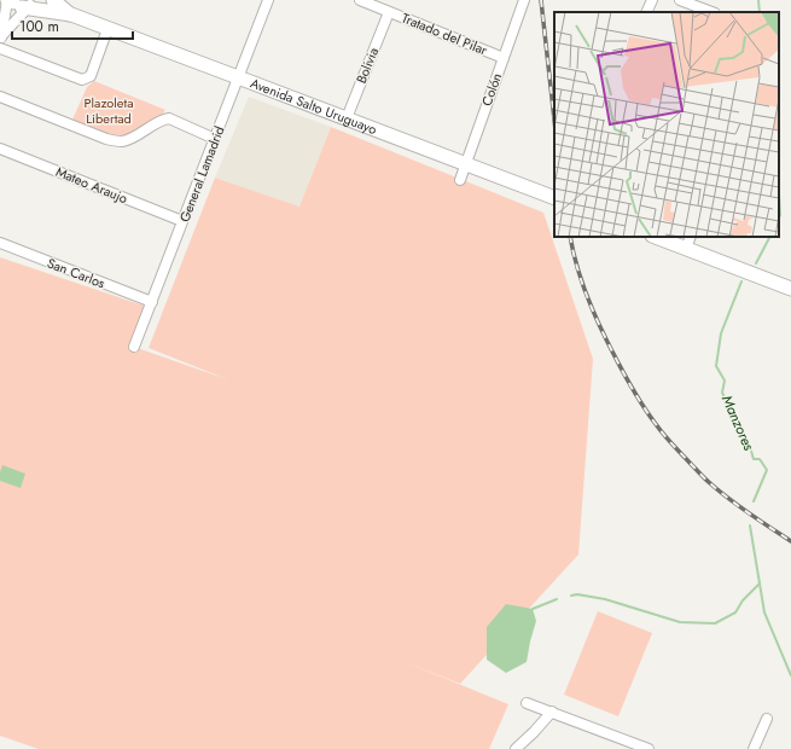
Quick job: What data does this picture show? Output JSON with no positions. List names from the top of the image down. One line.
{"streets":{"main road":["Avenida Salto Uruguayo"],"street":["Tratado del Pilar","Bolivia","Colón","General Lamadrid","Mateo Araujo","San Carlos"]},"crossings":[["Tratado del Pilar","Bolivia"],["Tratado del Pilar","Colón"],["Bolivia","Avenida Salto Uruguayo"],["Colón","Avenida Salto Uruguayo"],["Avenida Salto Uruguayo","General Lamadrid"],["General Lamadrid","Mateo Araujo"],["General Lamadrid","San Carlos"]],"water":["Manzores"],"parks":["Plazoleta Libertad"],"scale_bar":"100 m"}
